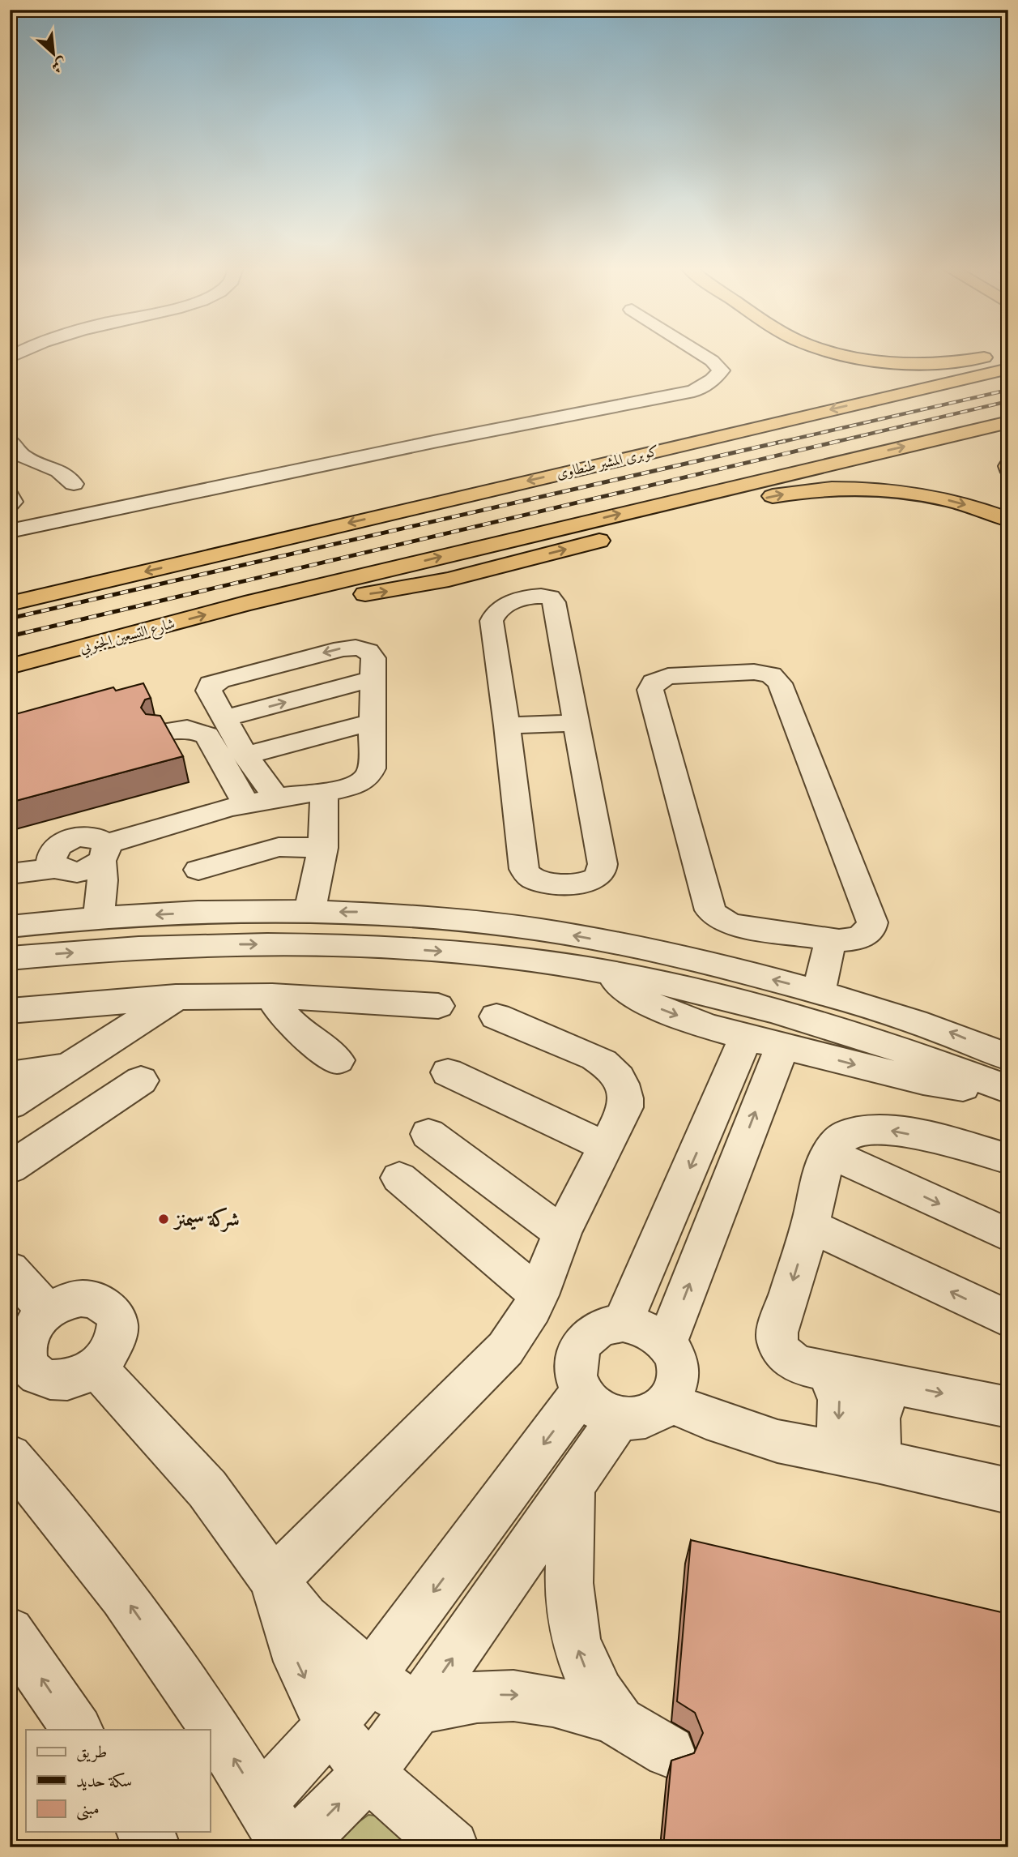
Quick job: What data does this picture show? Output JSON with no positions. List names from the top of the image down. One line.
{"streets":{"highway":["كوبرى المشير طنطاوى","شارع التسعين الجنوبي"]},"one_way":["شارع التسعين الجنوبي"],"places":["شركة سيمنز"],"legend":["طريق","سكة حديد","مبنى"],"north":"bottom right"}
